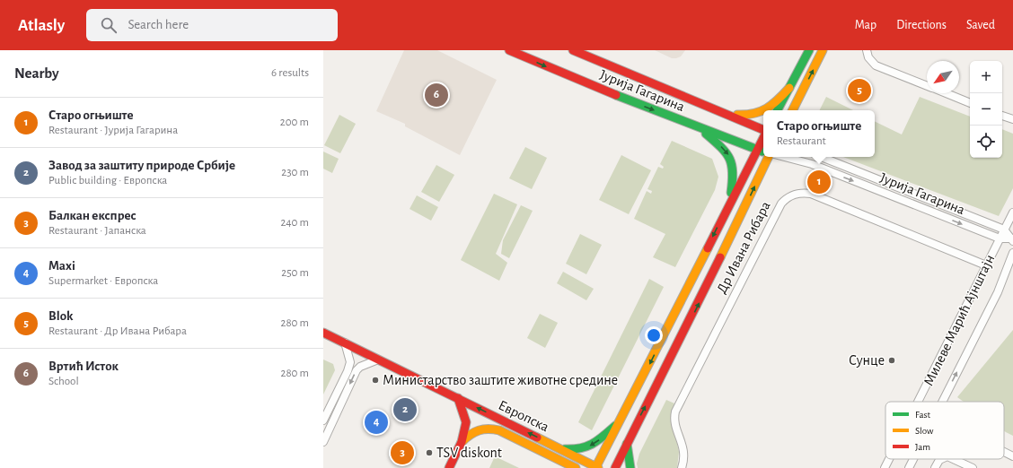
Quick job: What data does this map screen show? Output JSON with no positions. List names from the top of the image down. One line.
{"streets":{"main road":["Јурија Гагарина","Др Ивана Рибара","Европска"],"street":["Милеве Марић Ајнштајн"]},"crossings":[["Јурија Гагарина","Милеве Марић Ајнштајн"],["Др Ивана Рибара","Милеве Марић Ајнштајн"]],"places":["Сунце","Министарство заштите животне средине","TSV diskont"],"legend":["Fast","Slow","Jam"],"north":"bottom left","page":{"header":"Atlasly","search":"Search here","nav":["Map","Directions","Saved"],"heading":["Nearby","6 results"],"map_buttons":["+","−"],"pins":["5","6","1","2","4","3"],"list":[{"mark":"1","name":"Старо огњиште","note":"Restaurant · Јурија Гагарина","value":"200 m"},{"mark":"2","name":"Завод за заштиту природе Србије","note":"Public building · Европска","value":"230 m"},{"mark":"3","name":"Балкан експрес","note":"Restaurant · Јапанска","value":"240 m"},{"mark":"4","name":"Maxi","note":"Supermarket · Европска","value":"250 m"},{"mark":"5","name":"Blok","note":"Restaurant · Др Ивана Рибара","value":"280 m"},{"mark":"6","name":"Вртић Исток","note":"School","value":"280 m"}],"popup":["Старо огњиште","Restaurant"]}}
